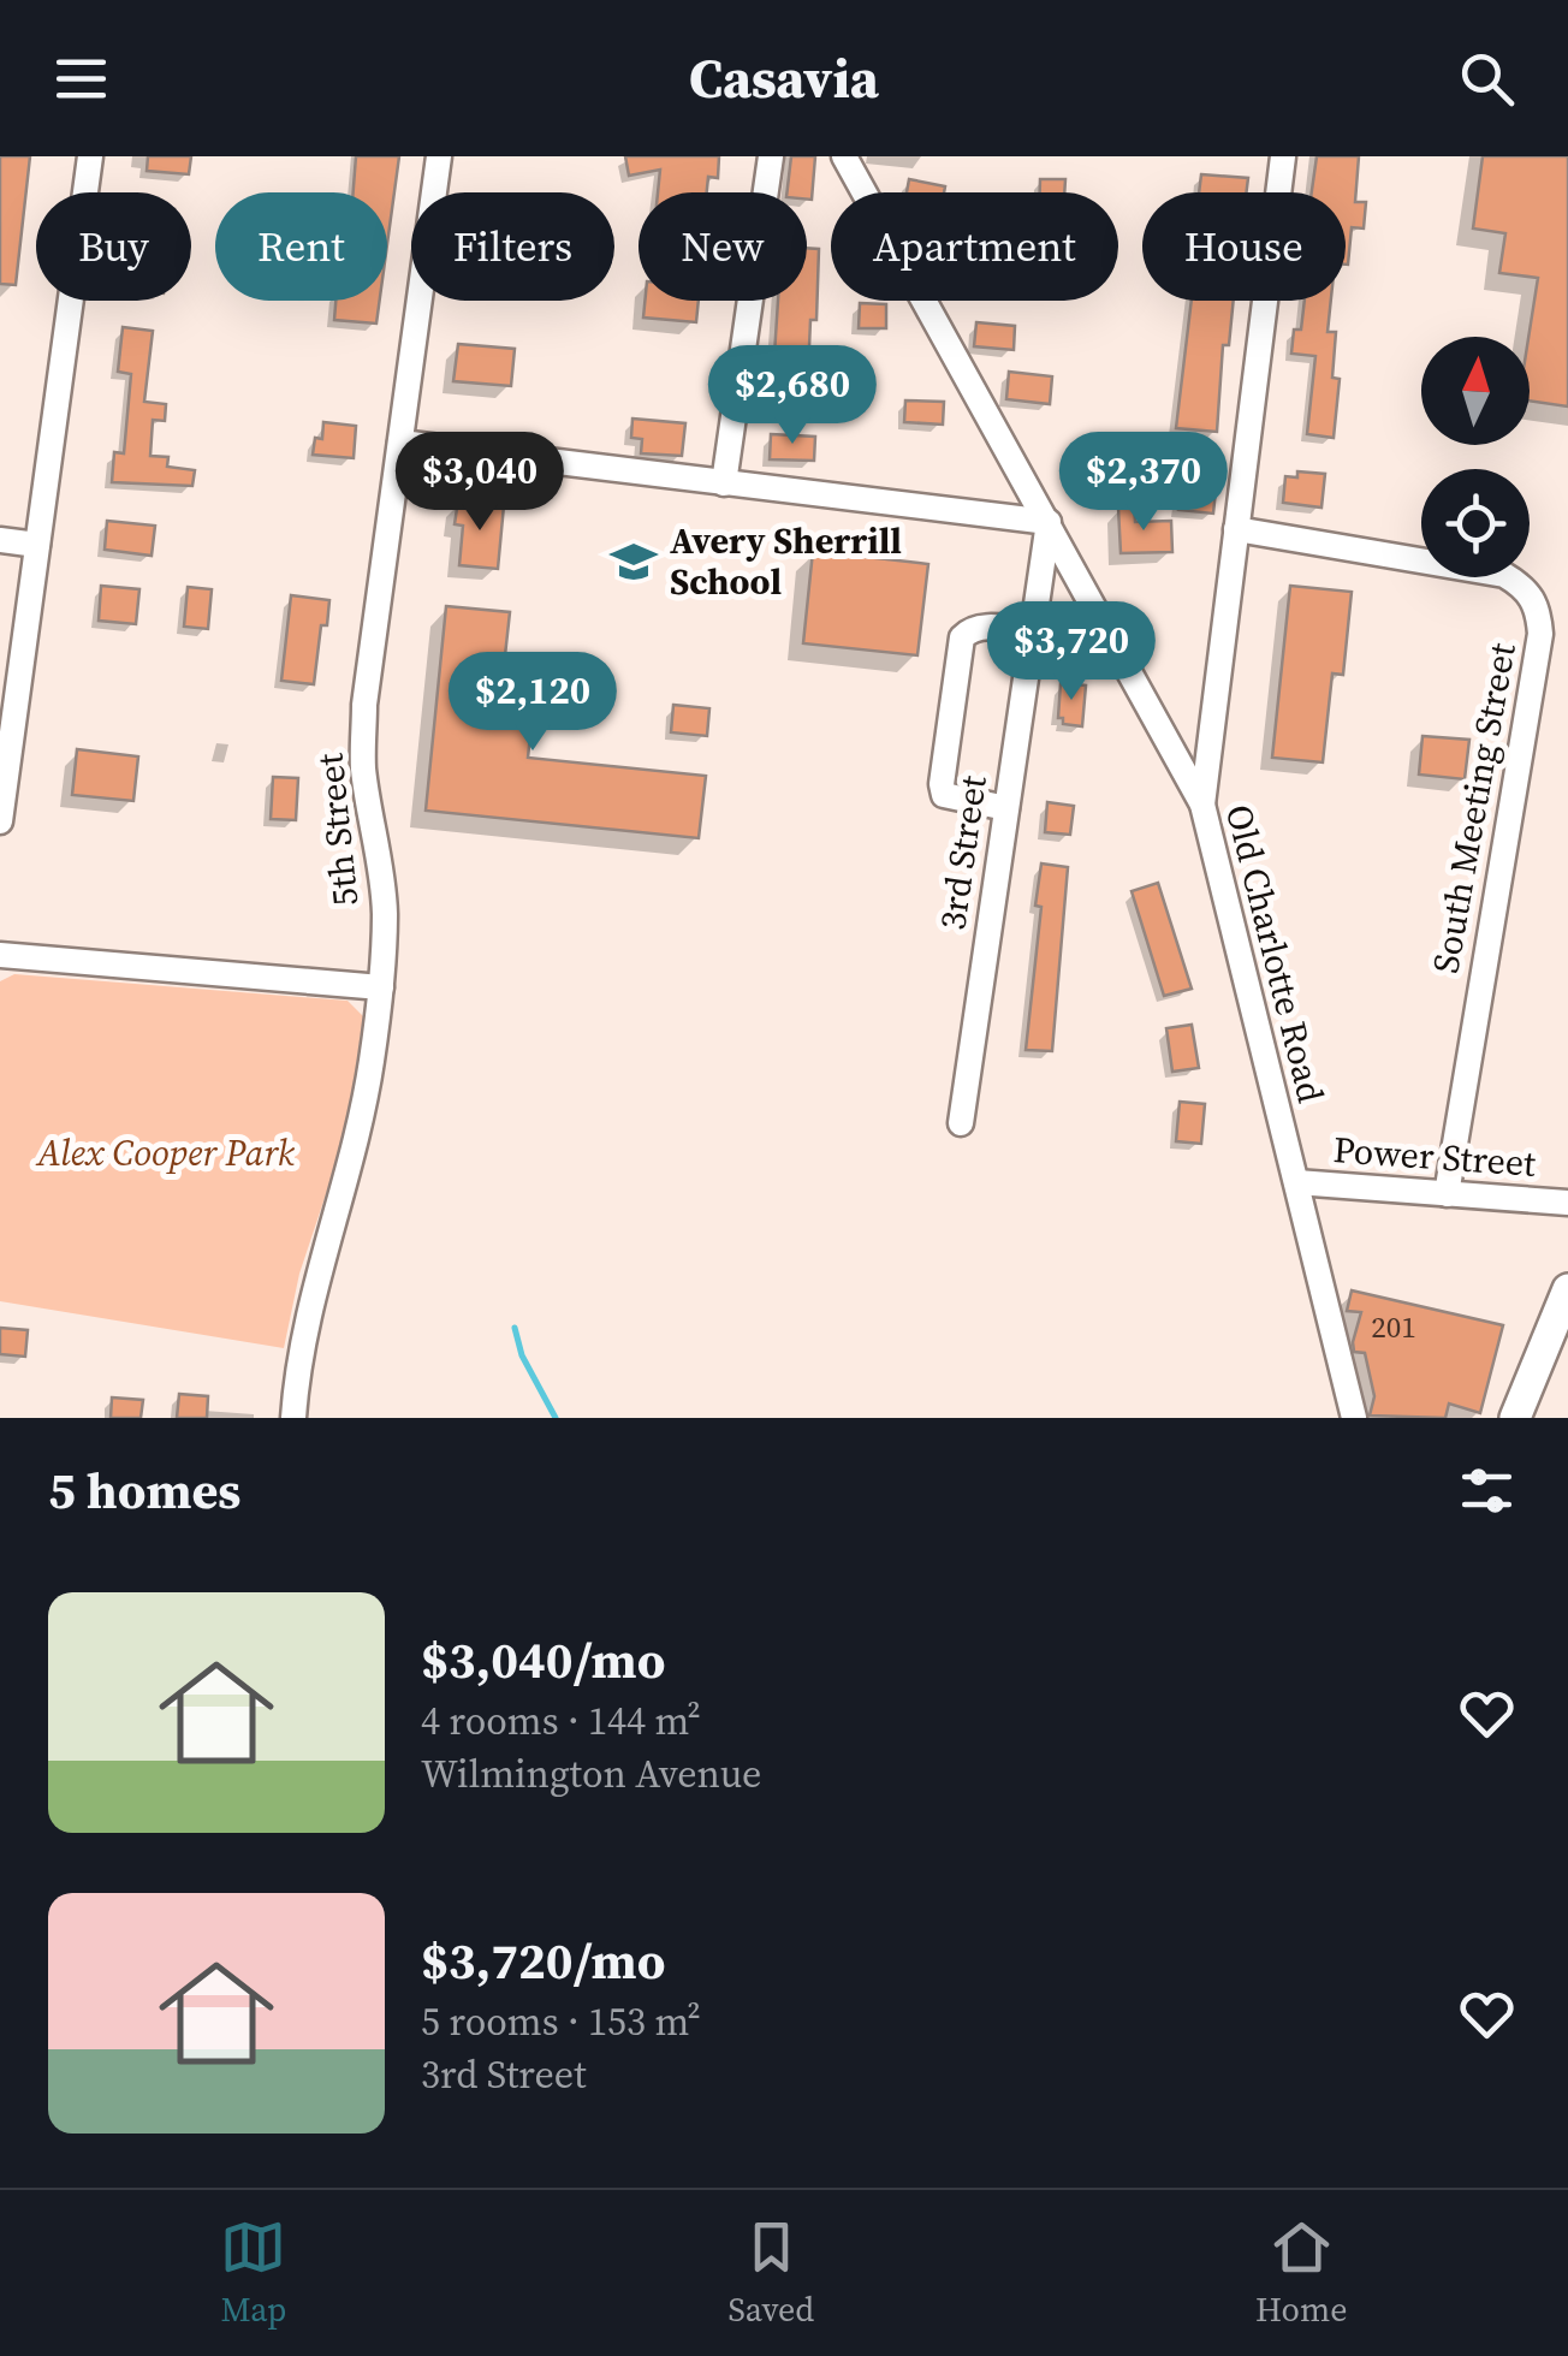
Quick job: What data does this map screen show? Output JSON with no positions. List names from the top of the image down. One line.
{"streets":{"street":["South Meeting Street","5th Street","3rd Street","Old Charlotte Road","Power Street"]},"crossings":[["South Meeting Street","Power Street"],["3rd Street","Old Charlotte Road"],["Old Charlotte Road","Power Street"]],"parks":["Alex Cooper Park"],"places":{"school or university":["Avery Sherrill School"]},"house_numbers":["201"],"north":"top","page":{"header":"Casavia","chip":["Buy","Rent","Filters","New","Apartment","House"],"price":["$2,680","$3,040","$2,370","$3,720","$2,120"],"heading":"5 homes","list":[{"name":"$3,040/mo","note":"4 rooms · 144 m² · Wilmington Avenue"},{"name":"$3,720/mo","note":"5 rooms · 153 m² · 3rd Street"}],"tabs":["Map","Saved","Home"]}}
